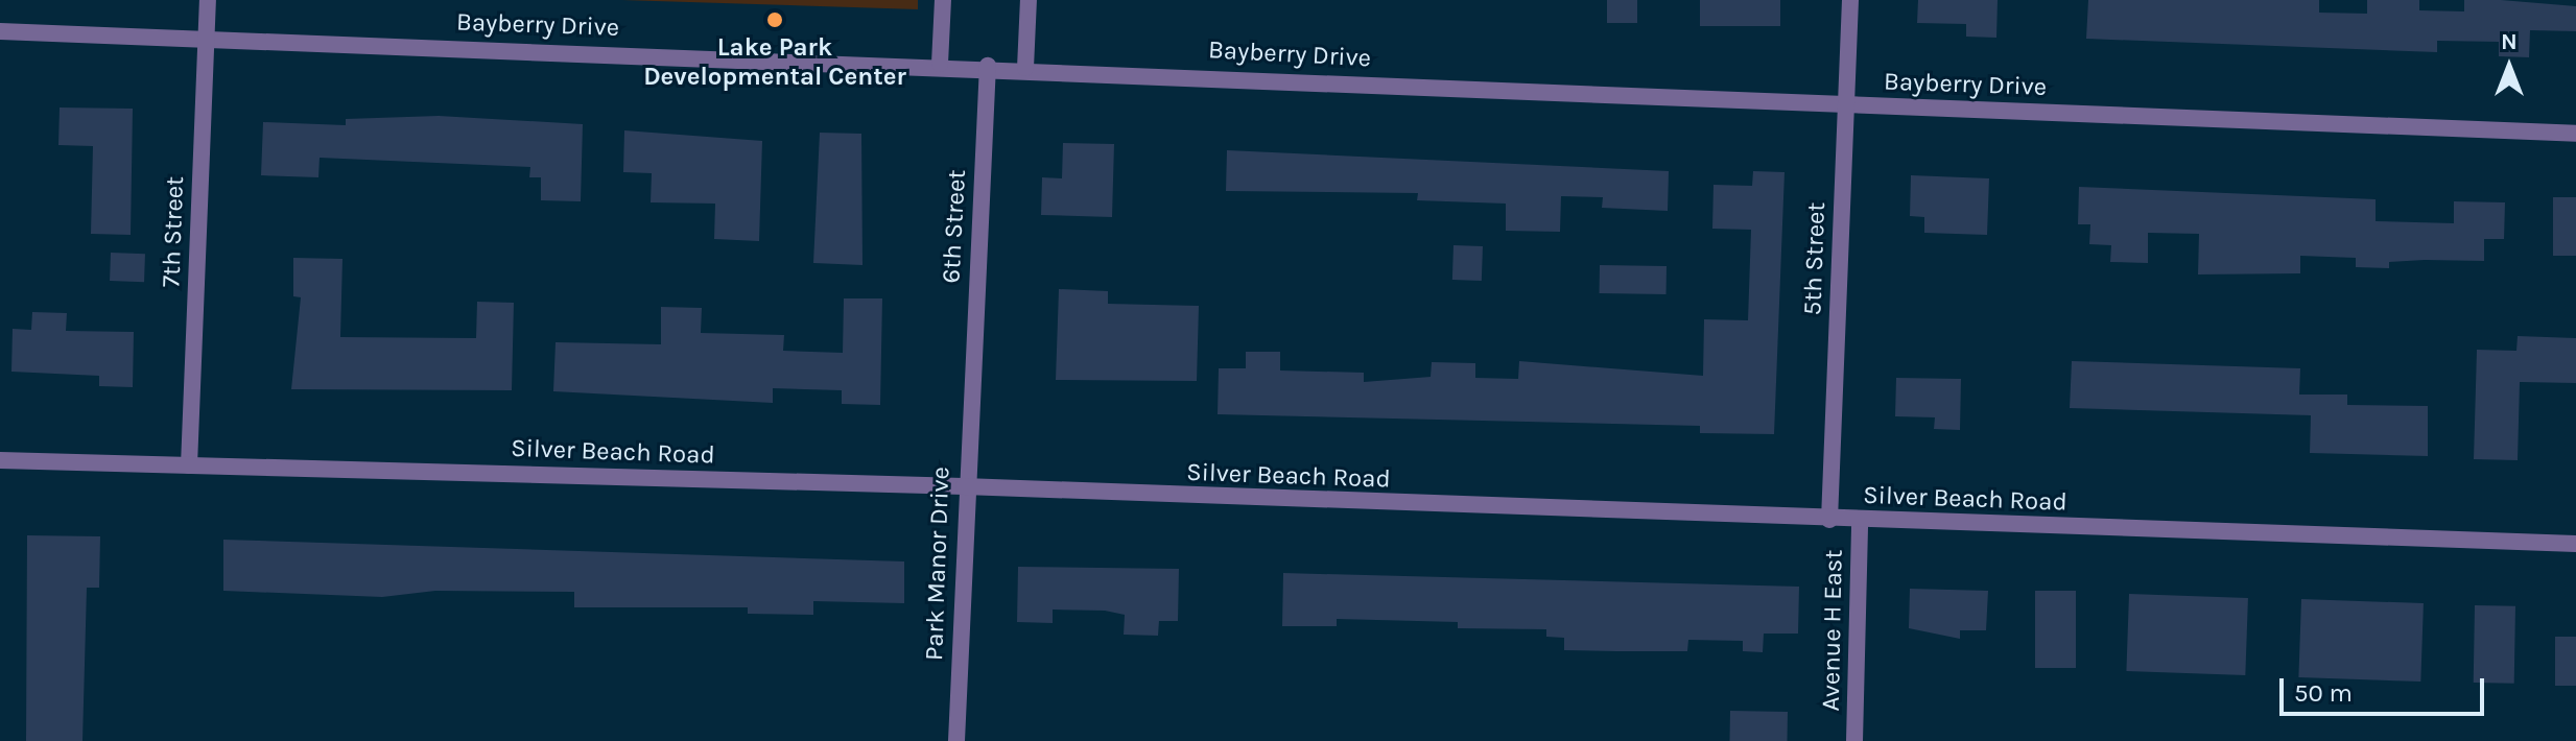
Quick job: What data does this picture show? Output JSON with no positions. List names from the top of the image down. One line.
{"streets":{"street":["Bayberry Drive","6th Street","7th Street","5th Street","Silver Beach Road","Park Manor Drive","Avenue H East"]},"crossings":[["Bayberry Drive","6th Street"],["Bayberry Drive","7th Street"],["Bayberry Drive","5th Street"],["6th Street","Park Manor Drive"],["7th Street","Silver Beach Road"],["5th Street","Silver Beach Road"],["Silver Beach Road","Park Manor Drive"],["Silver Beach Road","Avenue H East"]],"places":["Lake Park Developmental Center"],"scale_bar":"50 m","north":"top"}
